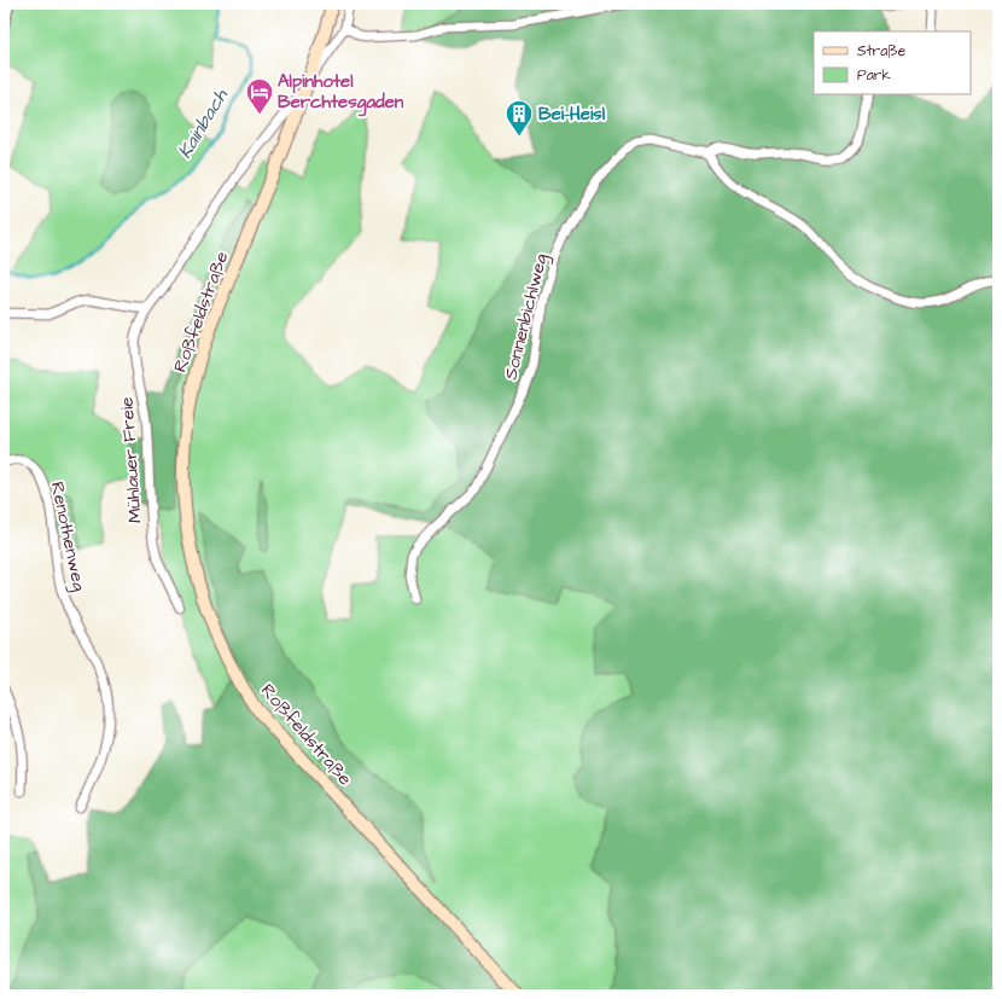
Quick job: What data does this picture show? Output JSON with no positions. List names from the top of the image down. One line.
{"streets":{"main road":["Roßfeldstraße"],"street":["Sonnenbichlweg","Mühlauer Freie","Renothenweg"]},"crossings":[["Roßfeldstraße","Mühlauer Freie"]],"water":["Kainbach"],"places":{"hotel":["Alpinhotel Berchtesgaden"],"building":["Bei-Heisl"]},"legend":["Straße","Park"]}
